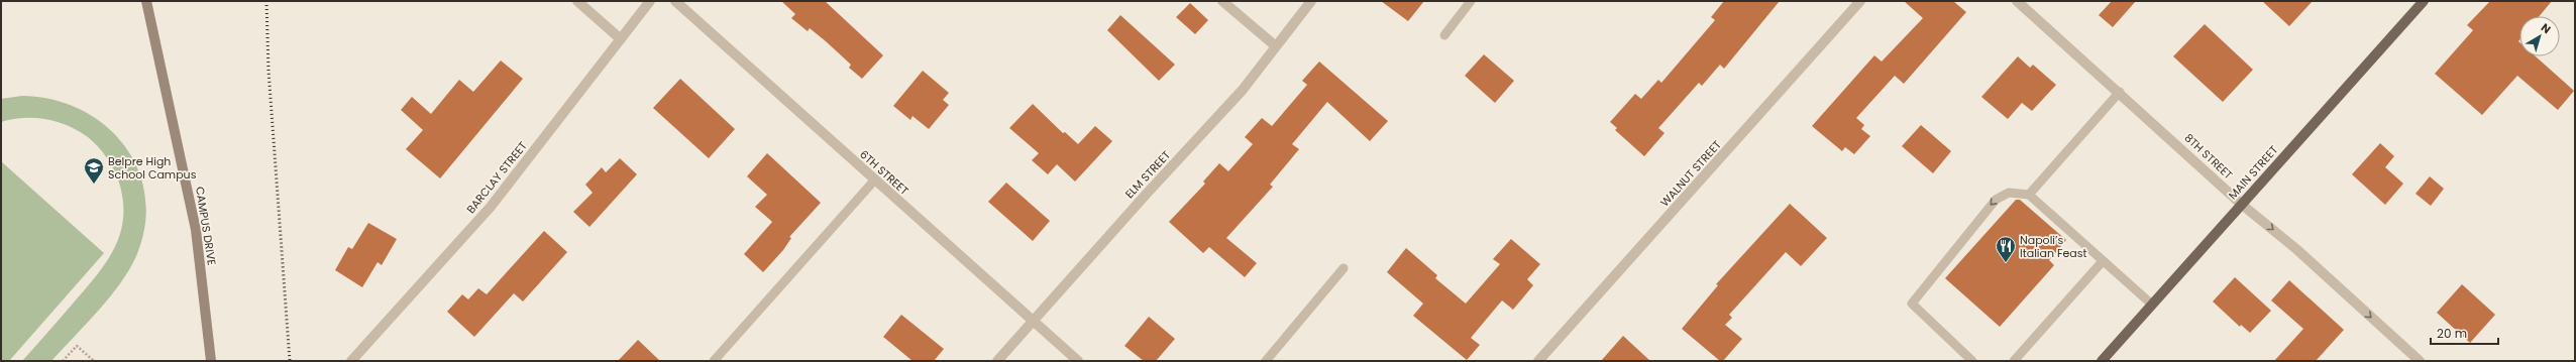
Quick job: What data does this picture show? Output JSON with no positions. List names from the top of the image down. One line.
{"streets":{"main road":["MAIN STREET"],"street":["8TH STREET","6TH STREET","WALNUT STREET","ELM STREET","BARCLAY STREET","CAMPUS DRIVE"]},"crossings":[["8TH STREET","MAIN STREET"],["6TH STREET","ELM STREET"]],"one_way":["8TH STREET"],"places":{"school or university":["Belpre High School Campus"],"restaurant":["Napoli’s Italian Feast"]},"scale_bar":"20 m","north":"top right"}
